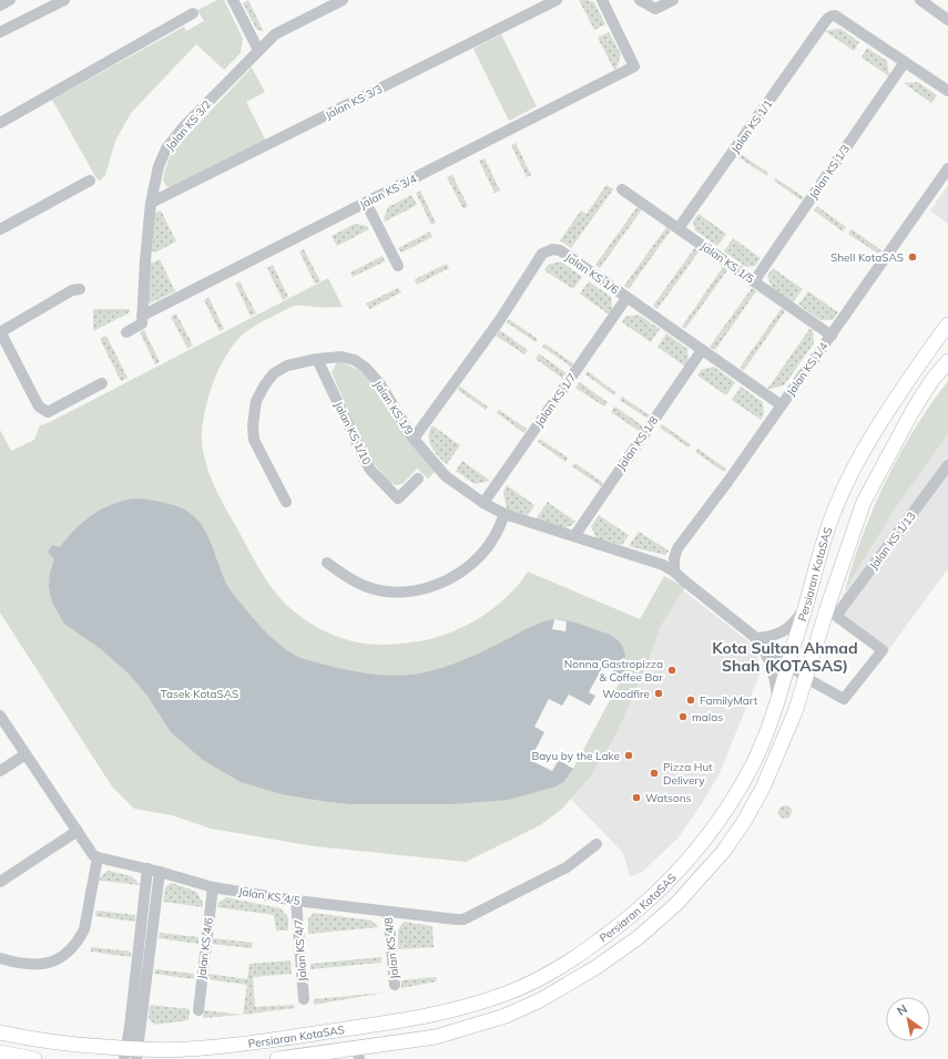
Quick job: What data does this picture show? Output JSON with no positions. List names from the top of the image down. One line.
{"streets":{"main road":["Persiaran KotaSAS"],"street":["Jalan KS 3/3","Jalan KS 3/2","Jalan KS 1/1","Jalan KS 1/3","Jalan KS 3/4","Jalan KS 1/5","Jalan KS 1/6","Jalan KS 1/4","Jalan KS 1/7","Jalan KS 1/9","Jalan KS 1/10","Jalan KS 1/8","Jalan KS 1/13","Jalan KS 4/5","Jalan KS 4/6","Jalan KS 4/8","Jalan KS 4/7"]},"crossings":[["Jalan KS 3/3","Jalan KS 3/2"],["Jalan KS 3/2","Jalan KS 3/4"],["Jalan KS 1/1","Jalan KS 1/3"],["Jalan KS 1/1","Jalan KS 1/5"],["Jalan KS 1/3","Jalan KS 1/5"],["Jalan KS 1/5","Jalan KS 1/4"],["Jalan KS 1/6","Jalan KS 1/4"],["Jalan KS 1/6","Jalan KS 1/7"],["Jalan KS 1/6","Jalan KS 1/9"],["Jalan KS 1/6","Jalan KS 1/8"],["Jalan KS 1/4","Jalan KS 1/9"],["Jalan KS 1/7","Jalan KS 1/9"],["Jalan KS 1/9","Jalan KS 1/10"],["Jalan KS 1/9","Jalan KS 1/8"],["Jalan KS 1/9","Jalan KS 1/13"],["Jalan KS 1/9","Persiaran KotaSAS"],["Jalan KS 4/5","Jalan KS 4/6"],["Jalan KS 4/5","Jalan KS 4/8"],["Jalan KS 4/5","Jalan KS 4/7"]],"districts":["Kota Sultan Ahmad Shah (KOTASAS)"],"parks":["Tasek KotaSAS"],"places":["Shell KotaSAS","Nonna Gastropizza & Coffee Bar","Woodfire","FamilyMart","malas","Bayu by the Lake","Pizza Hut Delivery","Watsons"],"north":"top left"}
